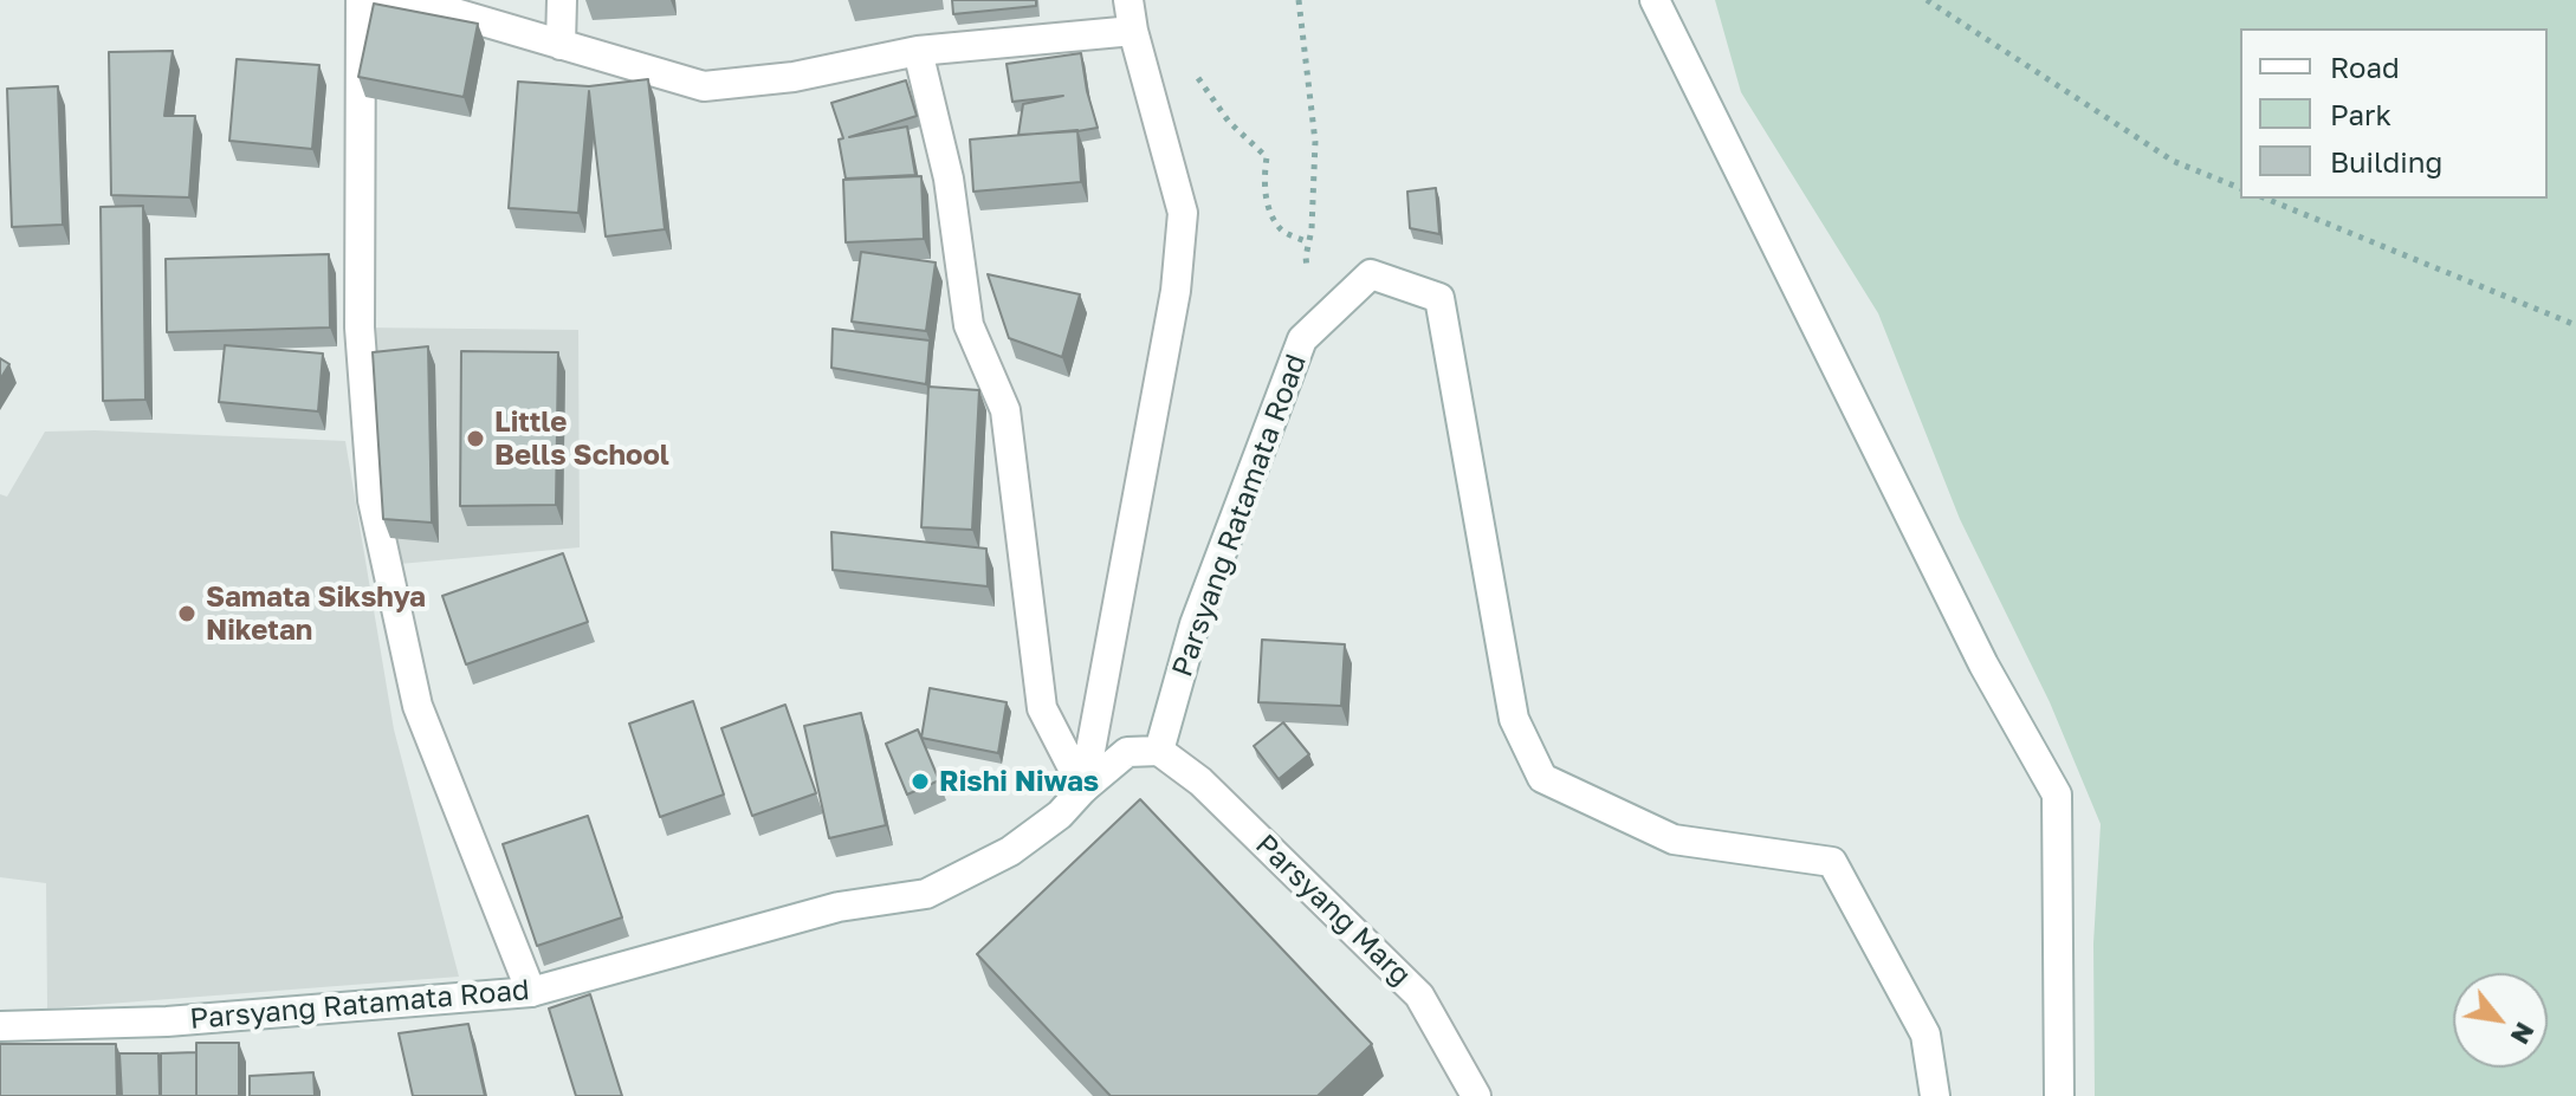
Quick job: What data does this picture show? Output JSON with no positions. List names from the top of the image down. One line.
{"streets":{"street":["Parsyang Ratamata Road","Parsyang Marg"]},"crossings":[["Parsyang Ratamata Road","Parsyang Marg"]],"places":["Little Bells School","Samata Sikshya Niketan","Rishi Niwas"],"legend":["Road","Park","Building"],"north":"bottom right"}
